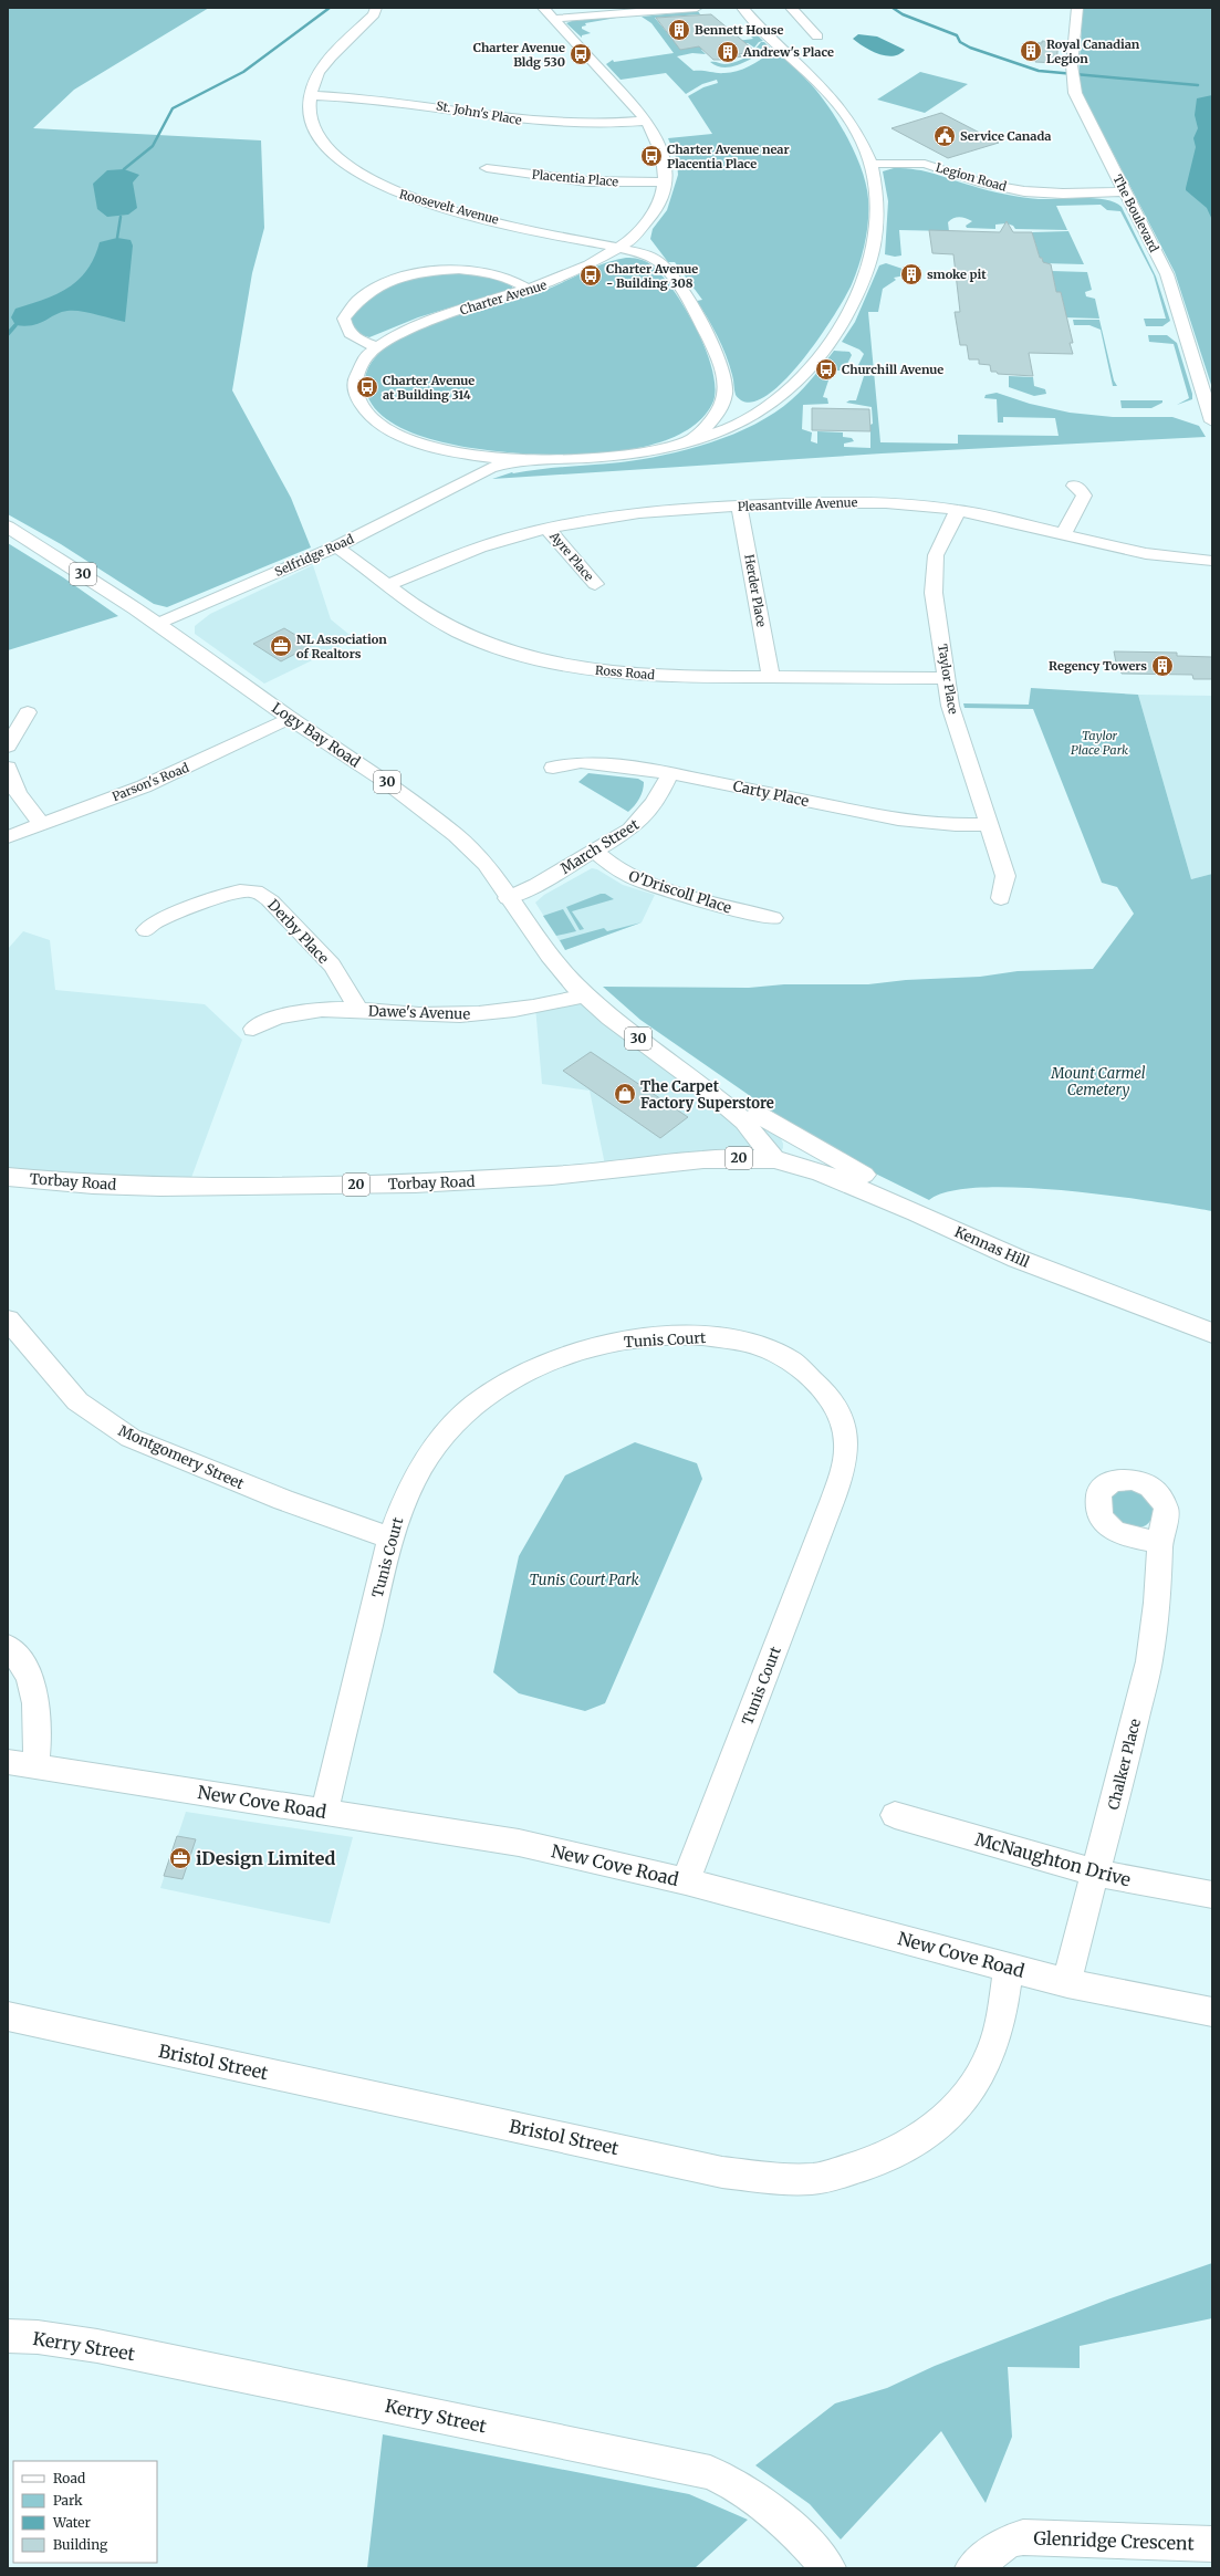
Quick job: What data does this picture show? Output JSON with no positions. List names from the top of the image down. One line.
{"streets":{"main road":["30","Logy Bay Road","20","Torbay Road","Kennas Hill"],"street":["St. John's Place","Legion Road","Placentia Place","Roosevelt Avenue","The Boulevard","Charter Avenue","Pleasantville Avenue","Selfridge Road","Ayre Place","Herder Place","Ross Road","Taylor Place","Parson's Road","Carty Place","March Street","O'Driscoll Place","Derby Place","Dawe's Avenue","Tunis Court","Montgomery Street","Chalker Place","New Cove Road","McNaughton Drive","Bristol Street","Kerry Street","Glenridge Crescent"]},"crossings":[["St. John's Place","Roosevelt Avenue"],["St. John's Place","Charter Avenue"],["Legion Road","The Boulevard"],["Placentia Place","Charter Avenue"],["Roosevelt Avenue","Charter Avenue"],["Charter Avenue","Selfridge Road"],["Pleasantville Avenue","Ayre Place"],["Pleasantville Avenue","Herder Place"],["Pleasantville Avenue","Ross Road"],["Pleasantville Avenue","Taylor Place"],["Selfridge Road","Ross Road"],["Selfridge Road","Logy Bay Road"],["Herder Place","Ross Road"],["Ross Road","Taylor Place"],["Taylor Place","Carty Place"],["Logy Bay Road","Parson's Road"],["Logy Bay Road","March Street"],["Logy Bay Road","Dawe's Avenue"],["Logy Bay Road","Torbay Road"],["Logy Bay Road","Kennas Hill"],["Carty Place","March Street"],["March Street","O'Driscoll Place"],["Derby Place","Dawe's Avenue"],["Torbay Road","Kennas Hill"],["Tunis Court","Montgomery Street"],["Tunis Court","New Cove Road"],["Chalker Place","New Cove Road"],["Chalker Place","McNaughton Drive"],["New Cove Road","Bristol Street"]],"parks":["Taylor Place Park","Mount Carmel Cemetery","Tunis Court Park"],"places":{"building":["Bennett House","Royal Canadian Legion","Andrew's Place","smoke pit","Regency Towers"],"bus stop":["Charter Avenue Bldg 530","Charter Avenue near Placentia Place","Charter Avenue - Building 308","Churchill Avenue","Charter Avenue at Building 314"],"public building":["Service Canada"],"office":["NL Association of Realtors","iDesign Limited"],"shop":["The Carpet Factory Superstore"]},"legend":["Road","Park","Water","Building"]}
